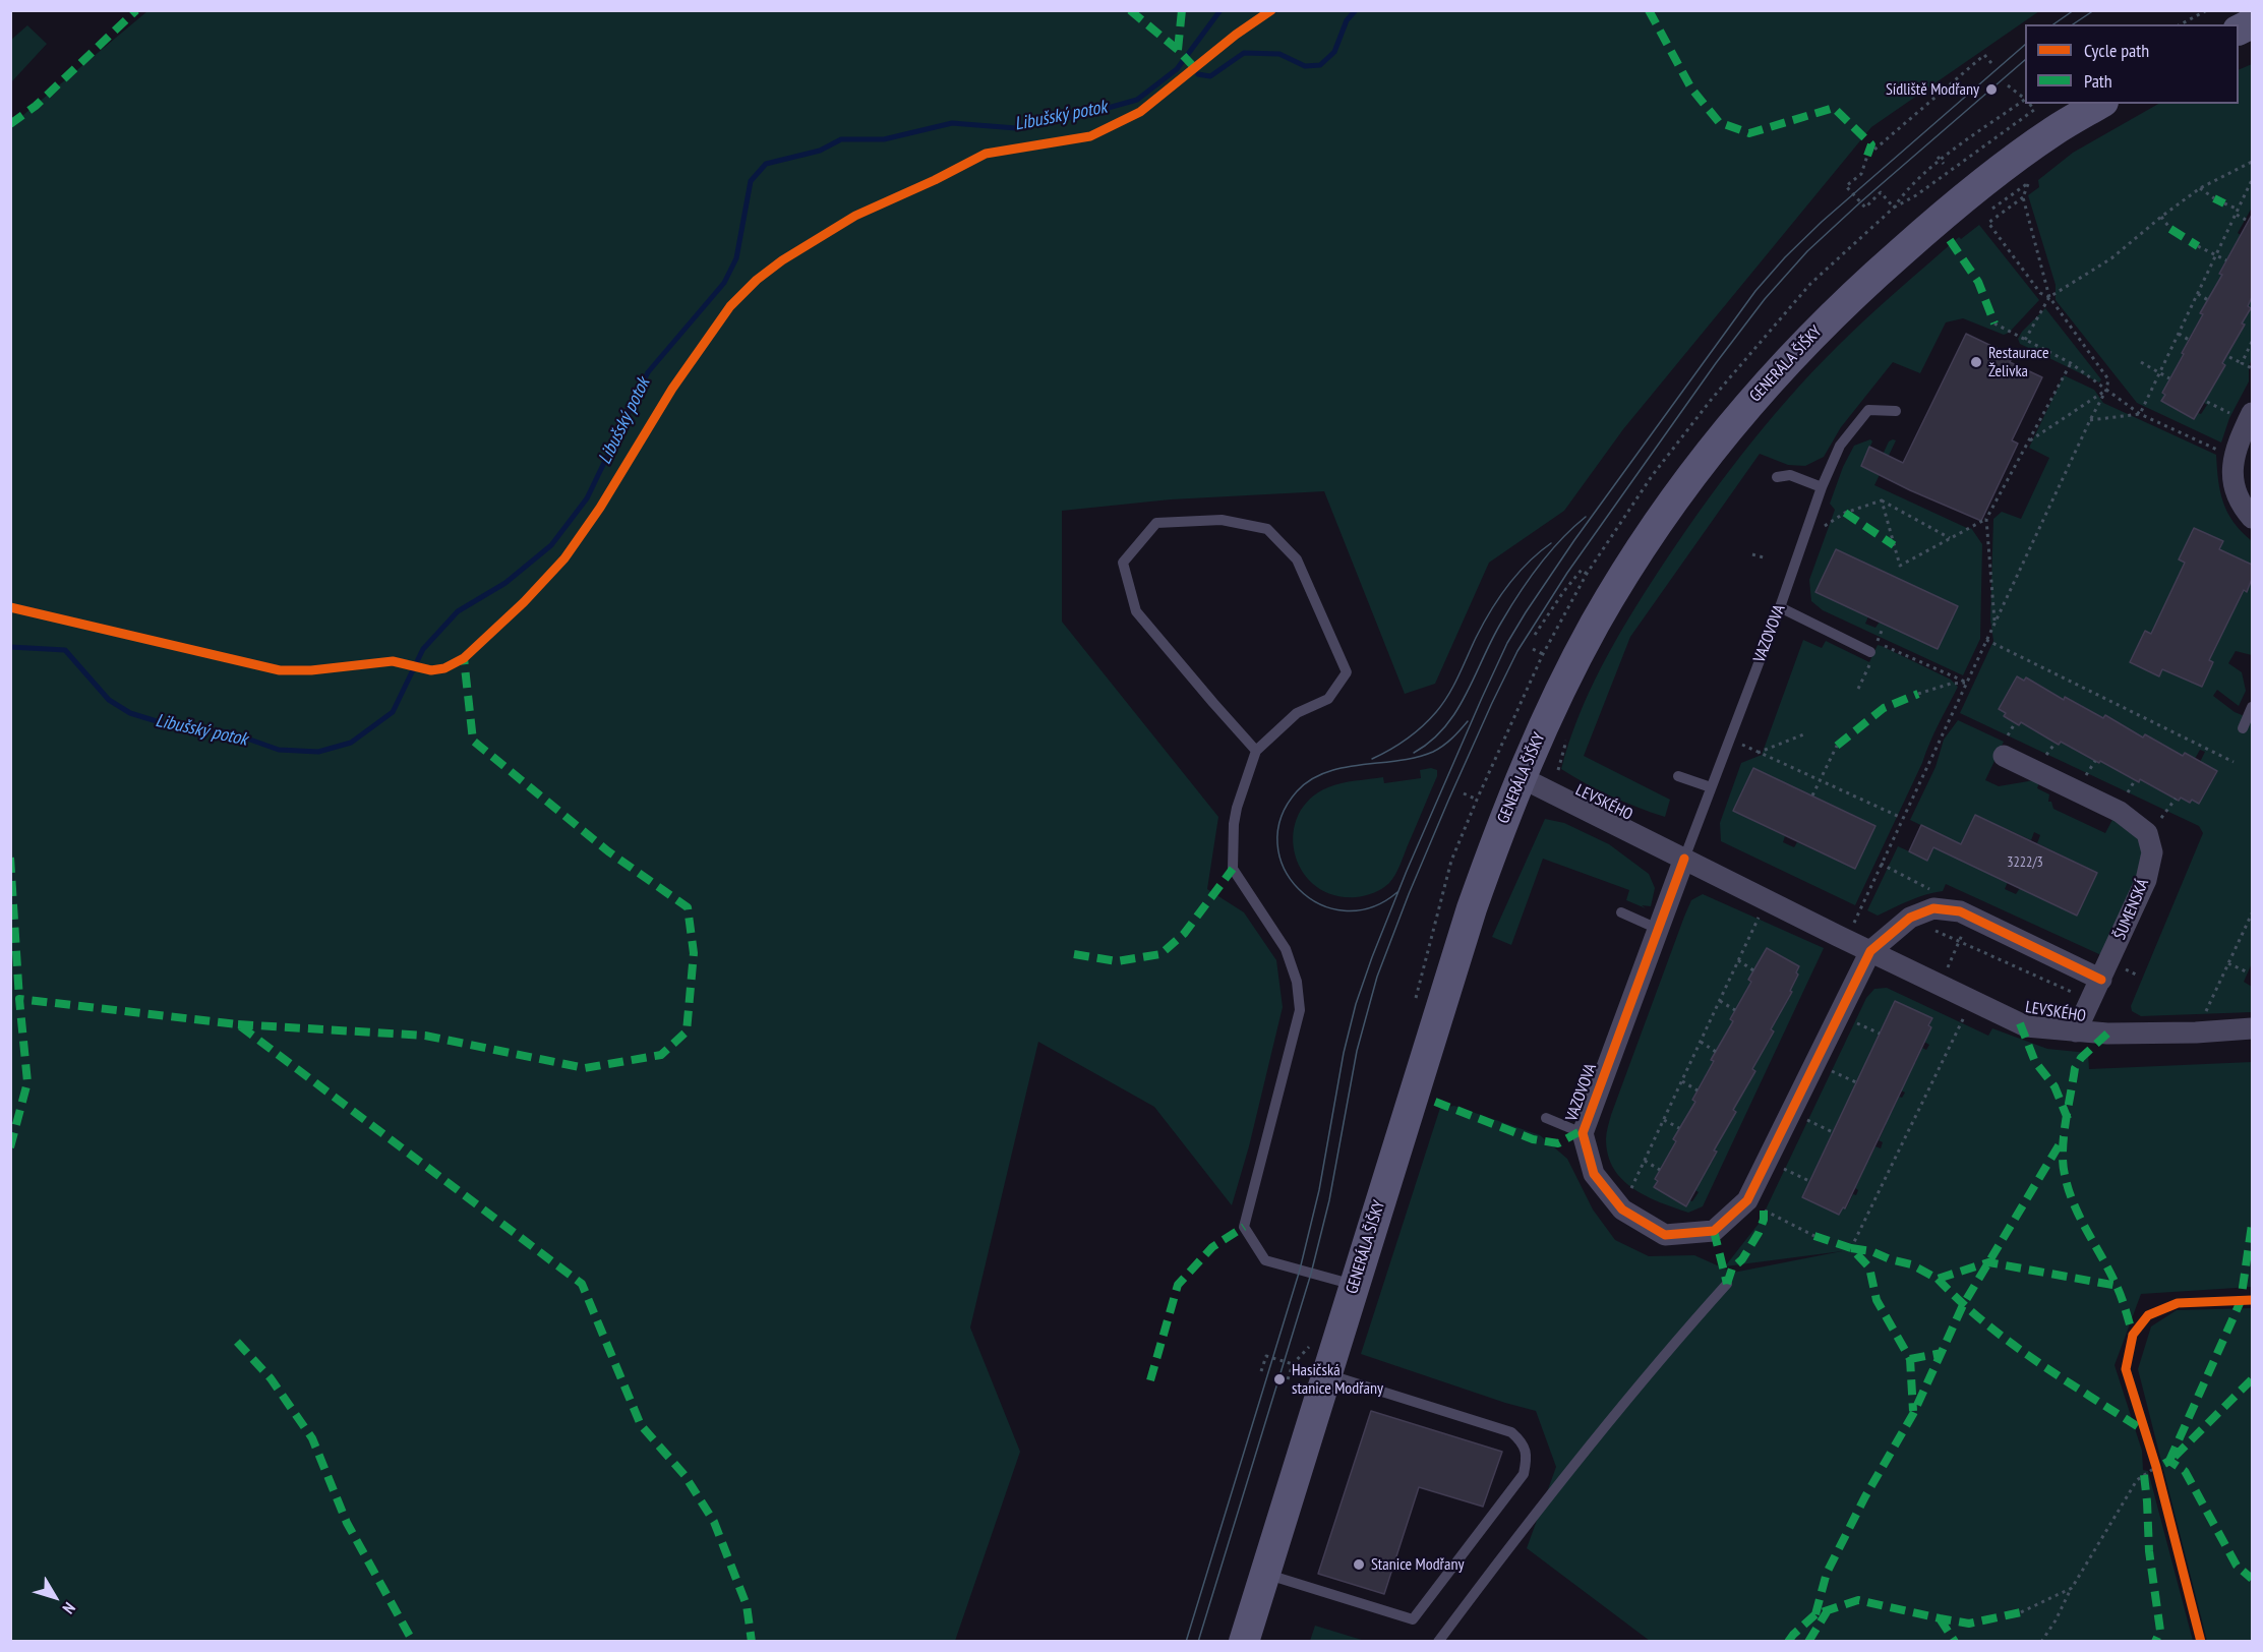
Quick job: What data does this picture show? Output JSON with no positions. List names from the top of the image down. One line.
{"streets":{"main road":["GENERÁLA ŠIŠKY"],"street":["VAZOVOVA","LEVSKÉHO","ŠUMENSKÁ"]},"crossings":[["GENERÁLA ŠIŠKY","LEVSKÉHO"],["VAZOVOVA","LEVSKÉHO"],["LEVSKÉHO","ŠUMENSKÁ"]],"water":["Libušský potok"],"places":["Sídliště Modřany","Restaurace Želivka","Hasičská stanice Modřany","Stanice Modřany"],"house_numbers":["3222/3"],"legend":["Cycle path","Path"],"north":"bottom right"}
